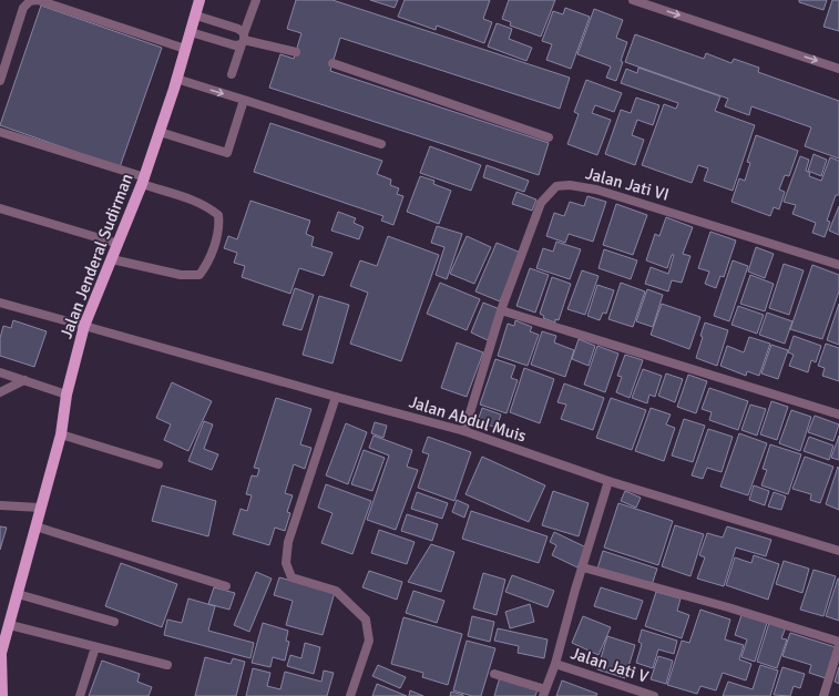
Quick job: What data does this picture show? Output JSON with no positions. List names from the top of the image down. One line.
{"streets":{"main road":["Jalan Jenderal Sudirman"],"street":["Jalan Jati VI","Jalan Abdul Muis","Jalan Jati V"]},"crossings":[["Jalan Jati VI","Jalan Abdul Muis"],["Jalan Jenderal Sudirman","Jalan Abdul Muis"]]}
